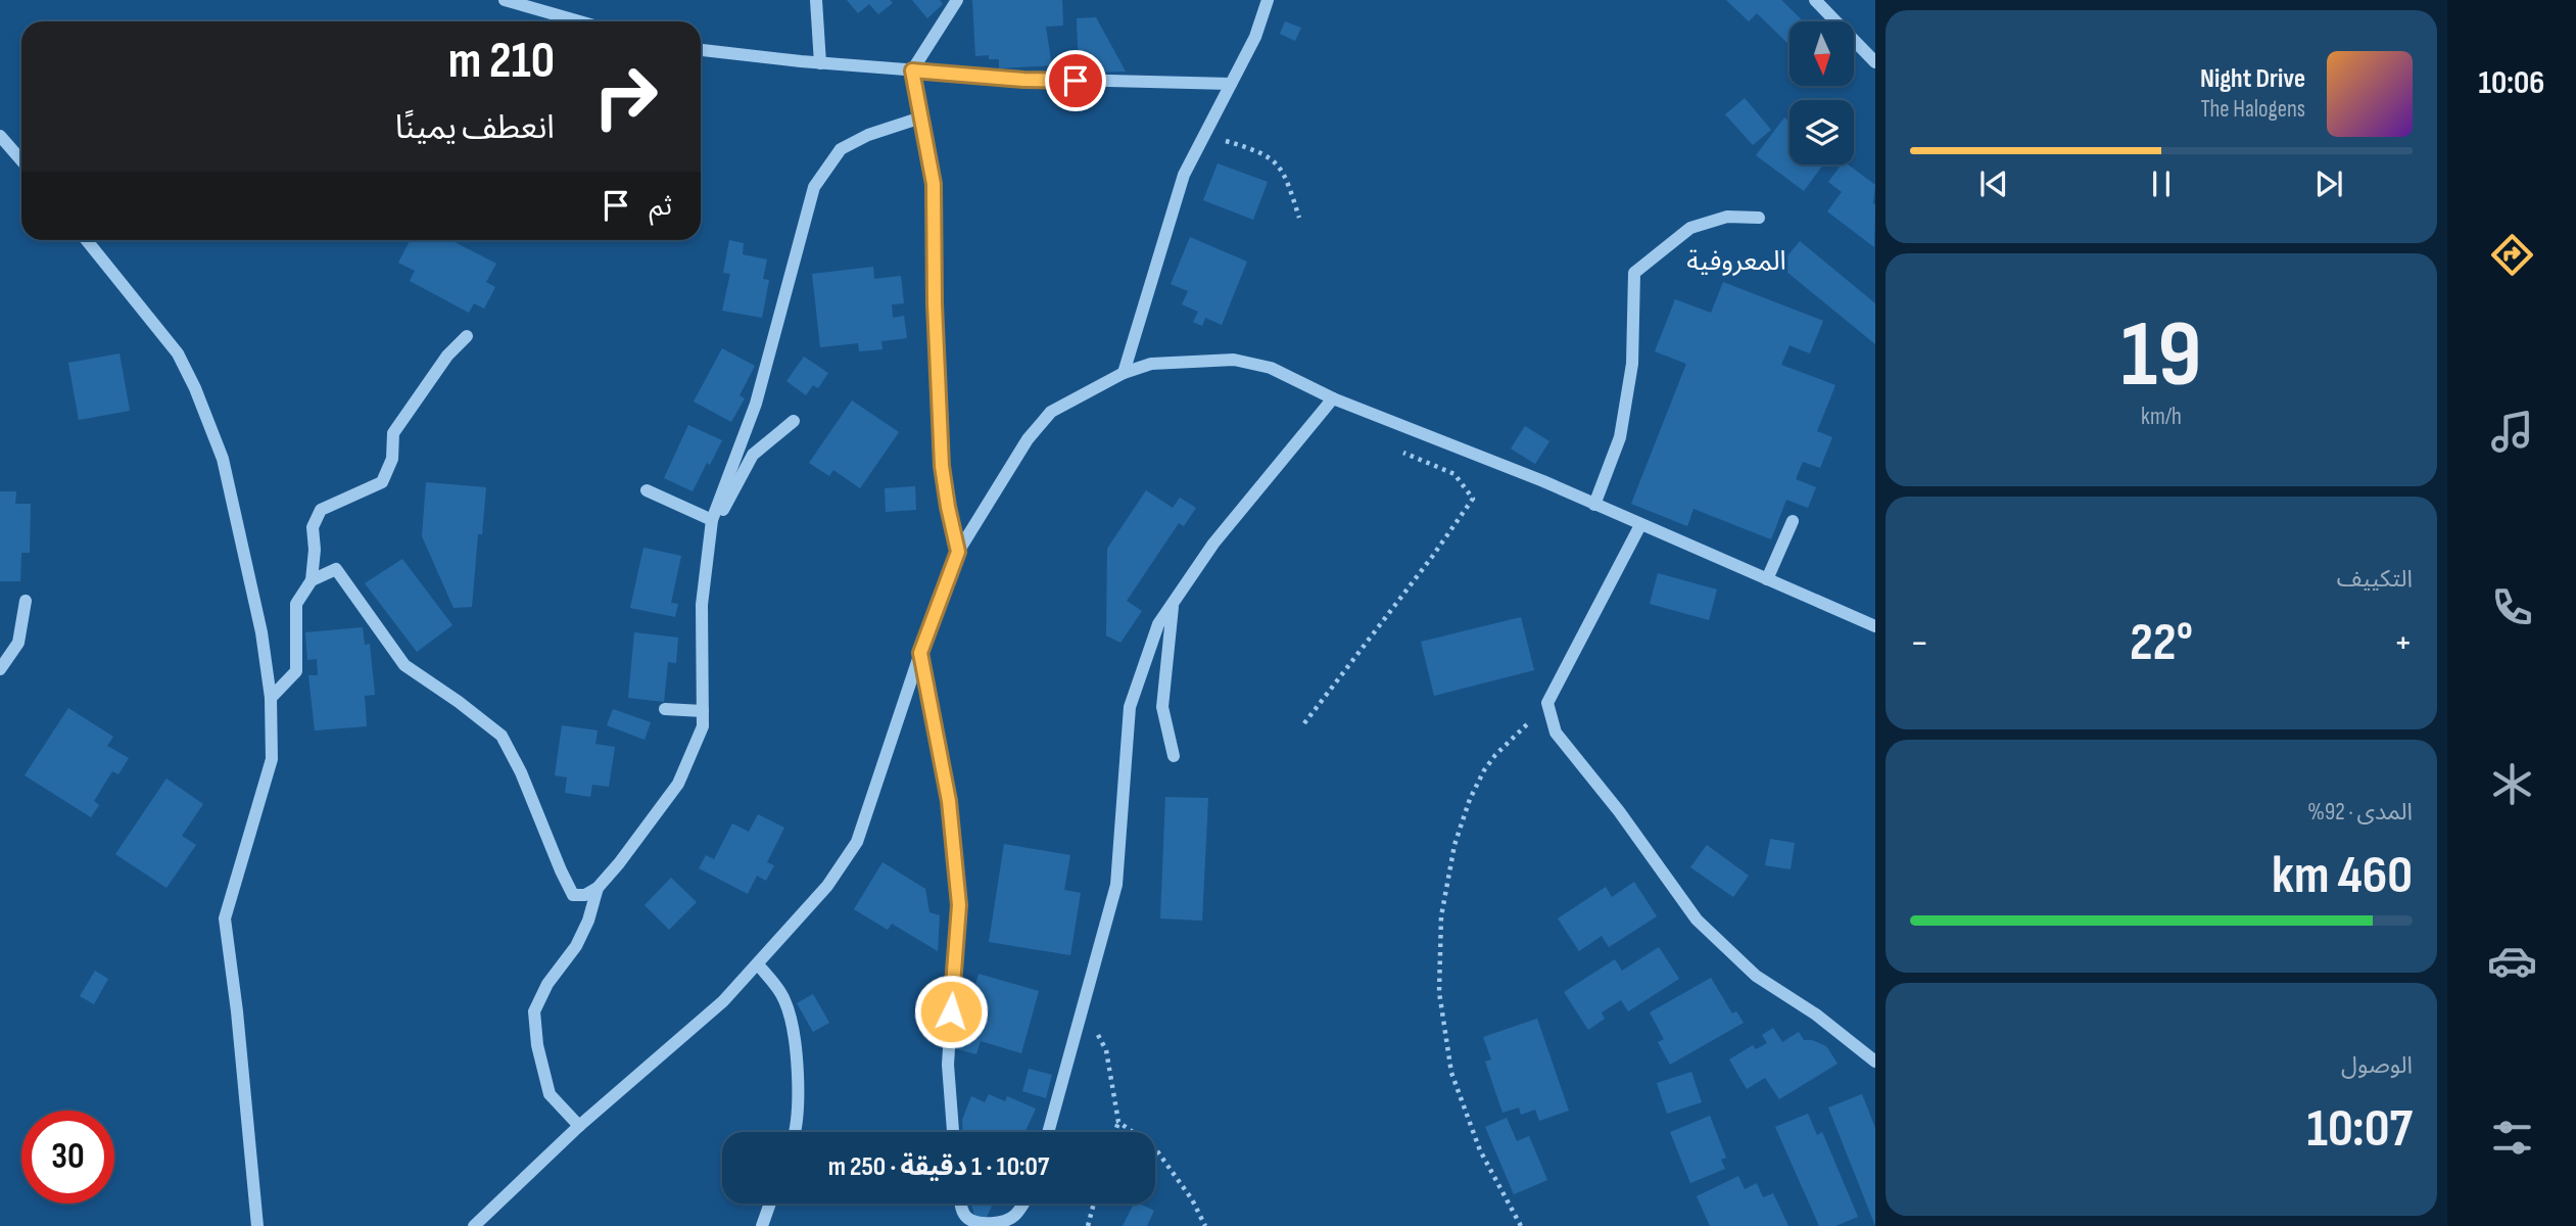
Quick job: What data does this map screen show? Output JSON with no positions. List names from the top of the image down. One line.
{"districts":["المعروفية"],"north":"bottom","page":{"tabs":"10:06","turn":["210 m","انعطف يمينًا"],"song":["Night Drive","The Halogens"],"then":"ثم","tile":[["19","km/h"],"التكييف",["المدى · 92%","460 km"],["الوصول","10:07"]],"heat":["−","22°","+"],"limit":"30","trip":"10:07 · 1 دقيقة · 250 m"}}
